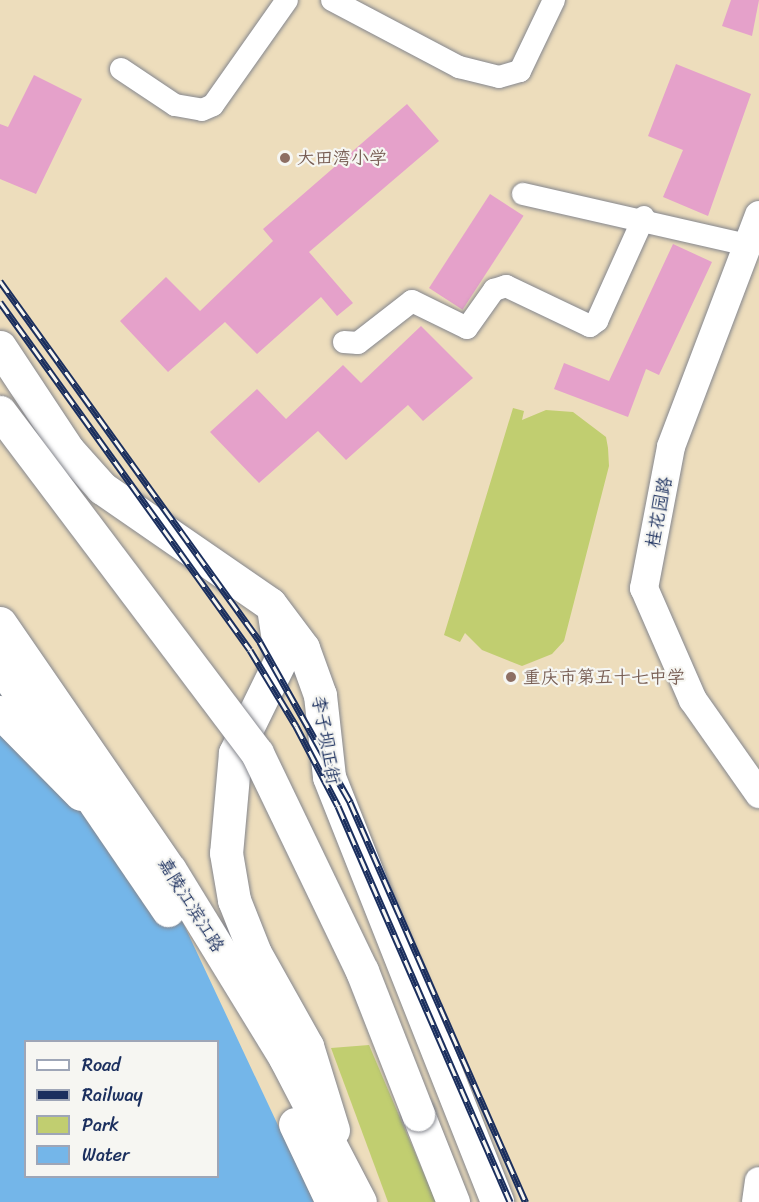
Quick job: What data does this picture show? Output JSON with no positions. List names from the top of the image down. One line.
{"streets":{"main road":["李子坝正街","嘉陵江滨江路"],"street":["桂花园路"]},"places":["大田湾小学","重庆市第五十七中学"],"legend":["Road","Railway","Park","Water"]}
